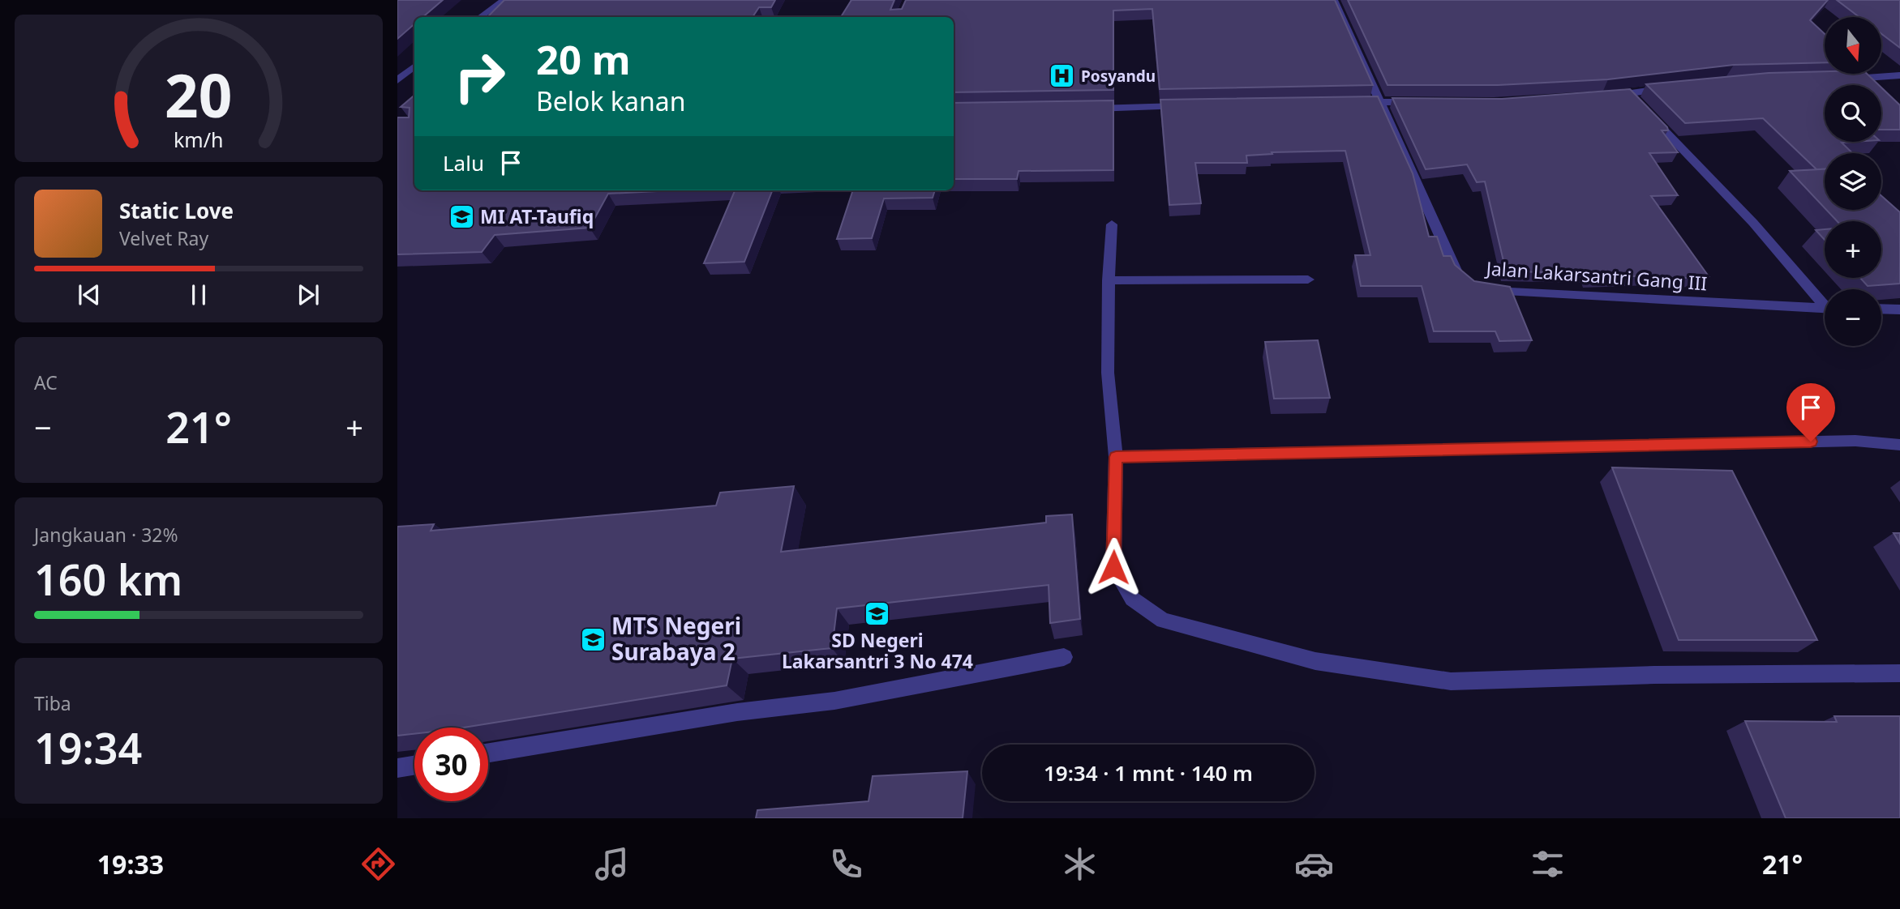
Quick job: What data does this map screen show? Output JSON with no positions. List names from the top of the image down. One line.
{"streets":{"street":["Jalan Lakarsantri Gang III"]},"places":{"hospital":["Posyandu"],"school or university":["MI AT-Taufiq","SD Negeri Lakarsantri 3 No 474","MTS Negeri Surabaya 2"]},"north":"bottom","page":{"map_buttons":["+","−"],"turn":["20 m","Belok kanan"],"then":"Lalu","song":["Static Love","Velvet Ray"],"tile":["AC",["Jangkauan · 32%","160 km"],["Tiba","19:34"]],"heat":["−","21°","+"],"limit":"30","trip":"19:34 · 1 mnt · 140 m","tabs":["19:33","21°"],"gauge":["20","km/h"]}}
